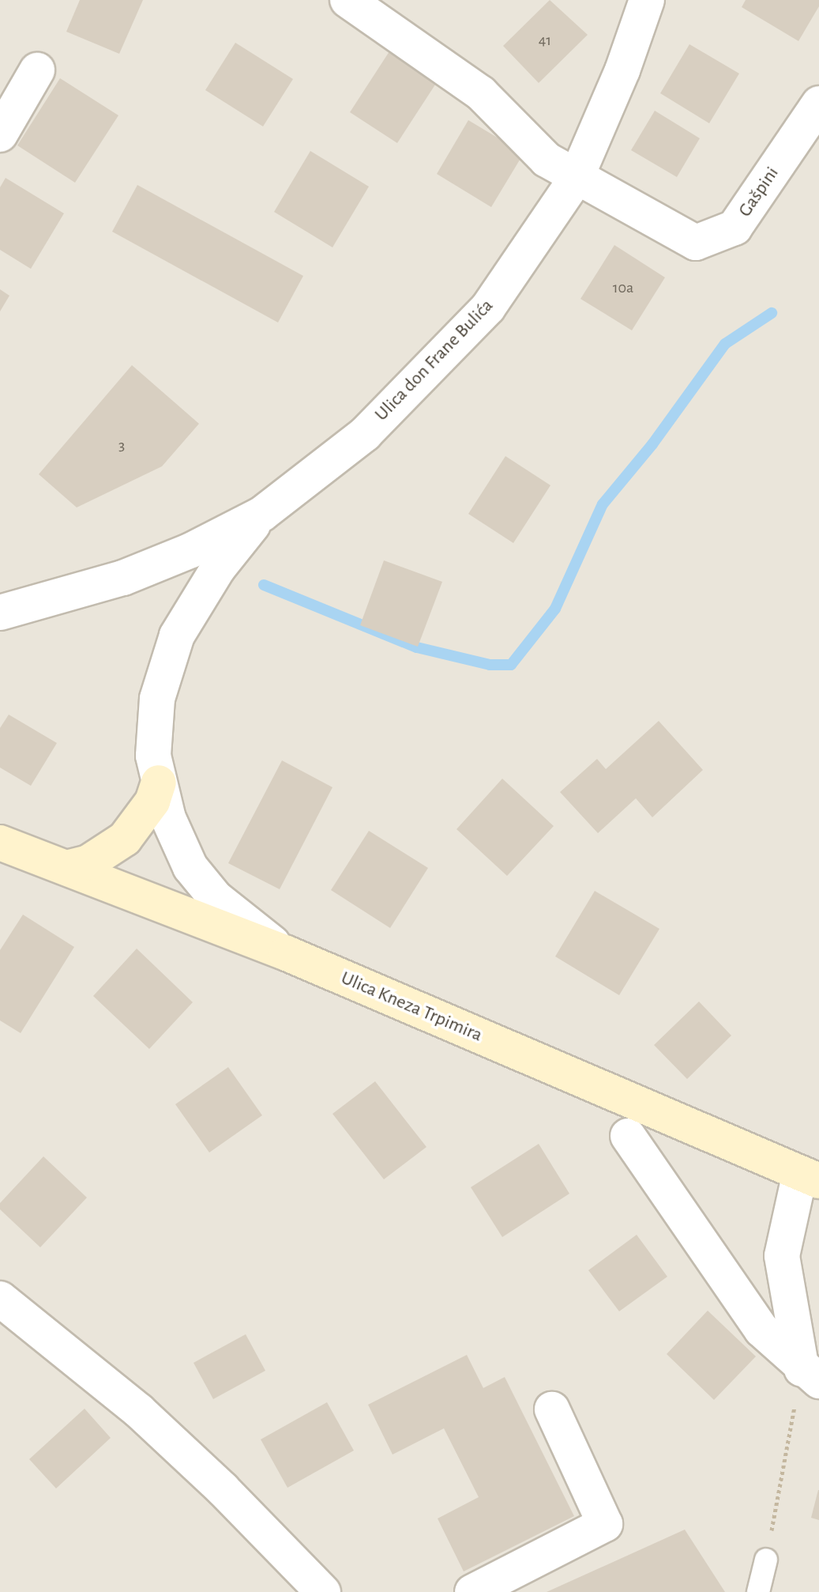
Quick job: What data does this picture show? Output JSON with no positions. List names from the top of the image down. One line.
{"streets":{"main road":["Ulica Kneza Trpimira"],"street":["Gašpini","Ulica don Frane Bulića"]},"crossings":[["Gašpini","Ulica don Frane Bulića"],["Ulica don Frane Bulića","Ulica Kneza Trpimira"]],"house_numbers":["41","10a","3"]}
